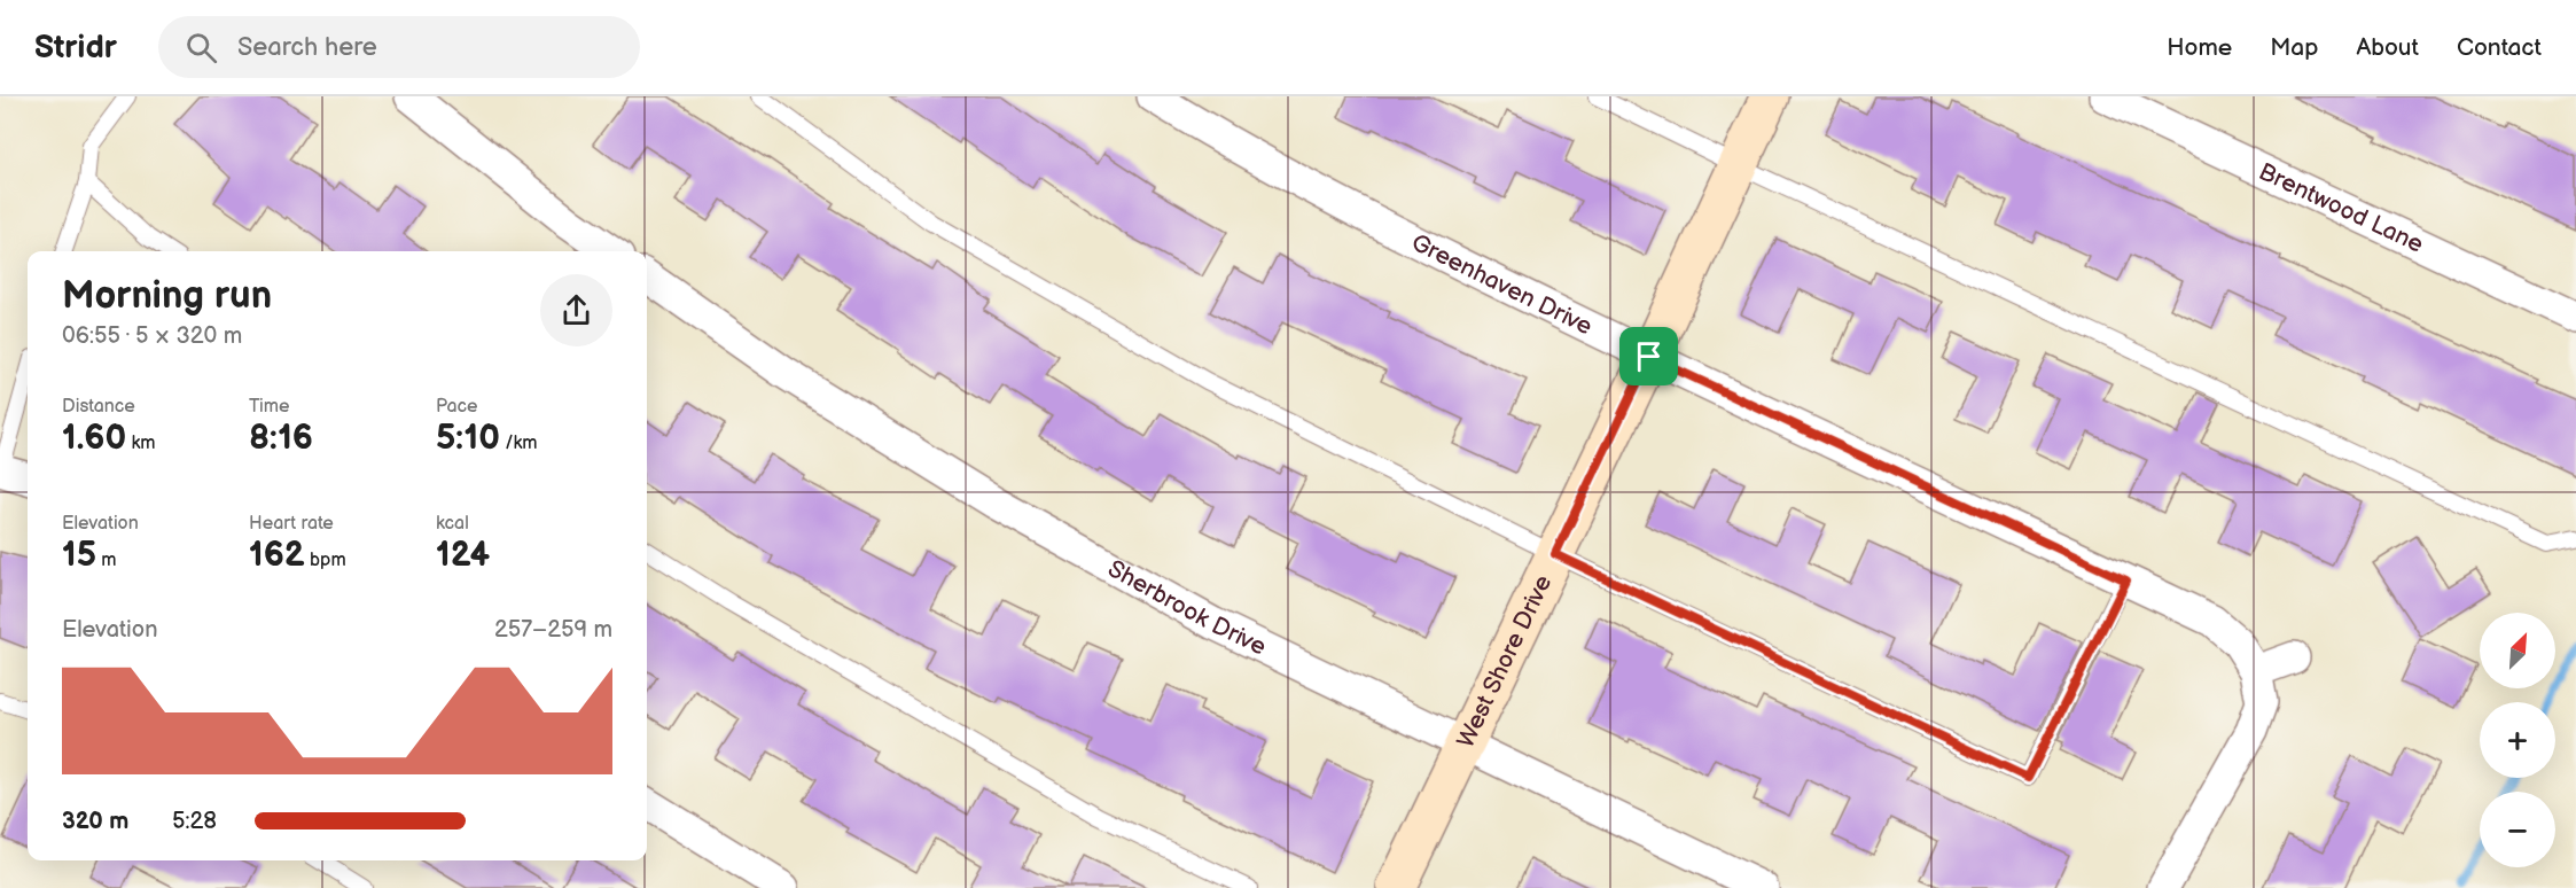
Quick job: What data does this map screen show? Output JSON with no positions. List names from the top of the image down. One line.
{"streets":{"street":["Brentwood Lane","Greenhaven Drive","Sherbrook Drive","West Shore Drive"]},"crossings":[["Greenhaven Drive","West Shore Drive"],["Sherbrook Drive","West Shore Drive"]],"north":"top right","page":{"header":"Stridr","search":"Search here","nav":["Home","Map","About","Contact"],"heading":["Morning run","06:55 · 5 × 320 m"],"stats":[["Distance","1.60 km"],["Time","8:16"],["Pace","5:10 /km"],["Elevation","15 m"],["Heart rate","162 bpm"],["kcal","124"]],"chart":["Elevation","257–259 m"],"map_buttons":["+","−"],"list":[{"name":"320 m","note":"5:28"}]}}
